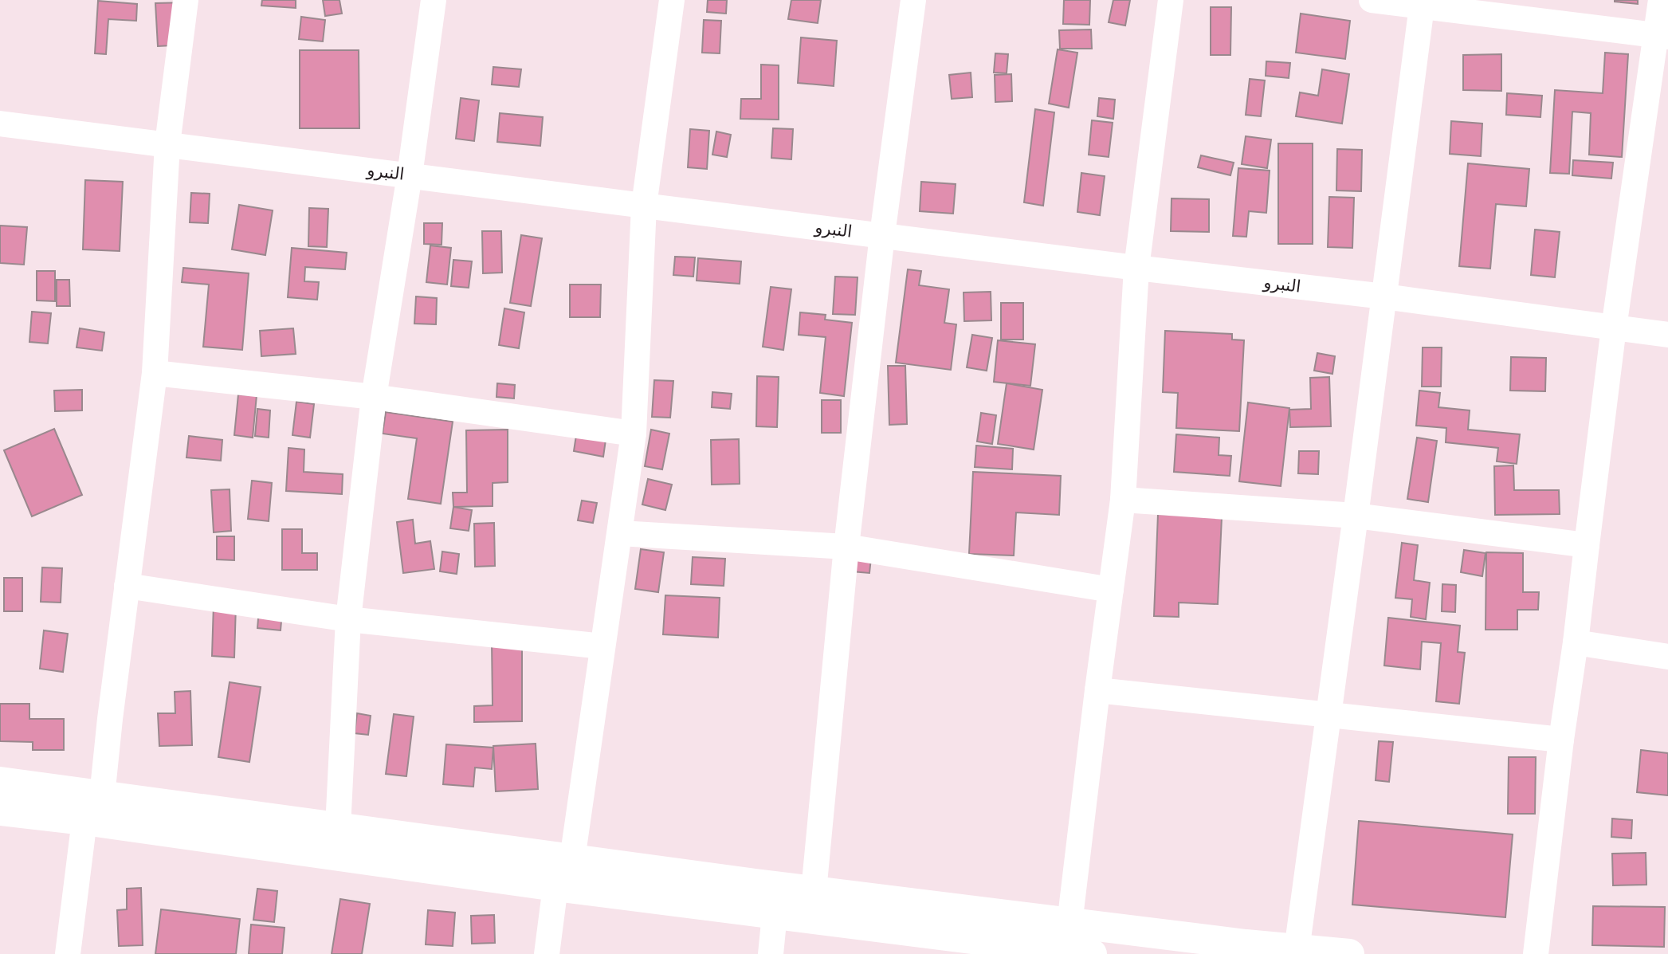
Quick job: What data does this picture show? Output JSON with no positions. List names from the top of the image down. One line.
{"streets":{"street":["النبرو"]}}
